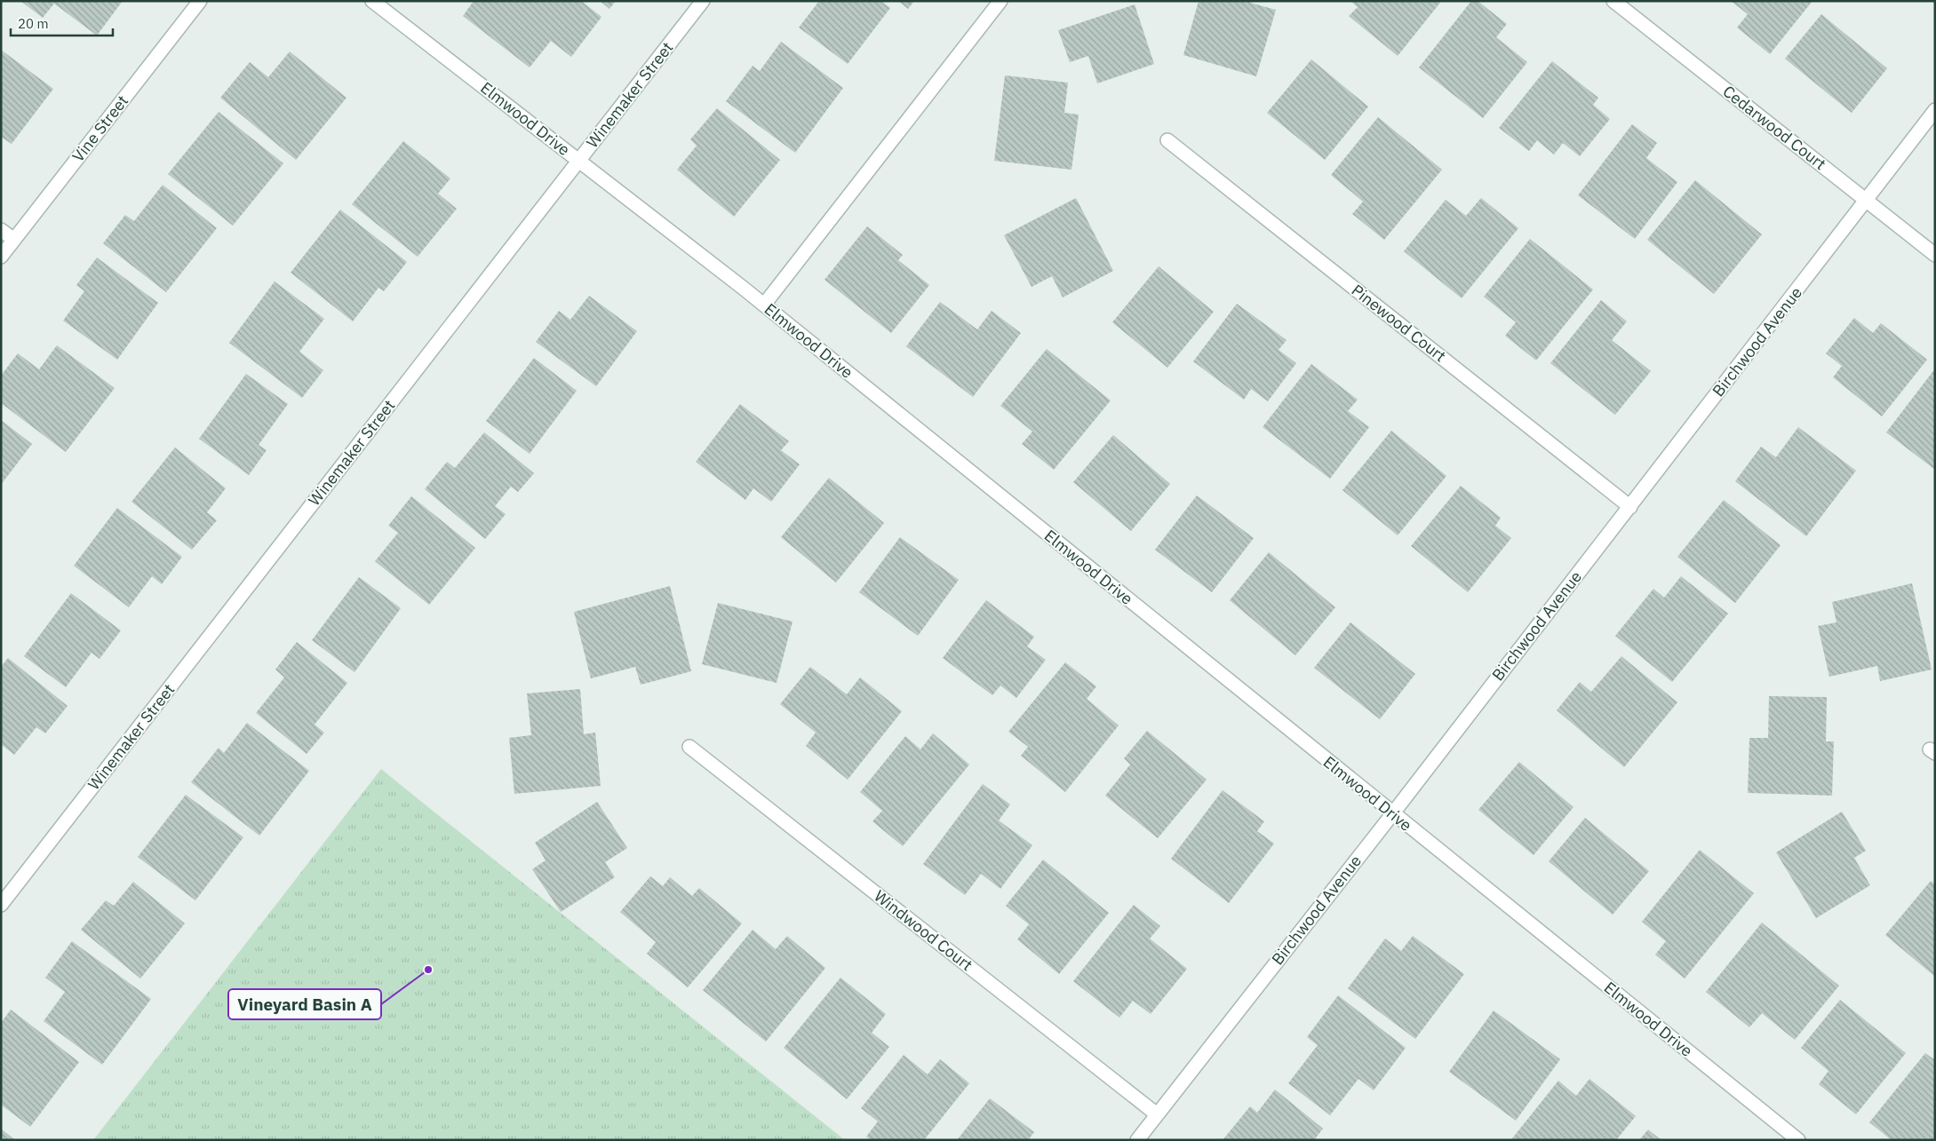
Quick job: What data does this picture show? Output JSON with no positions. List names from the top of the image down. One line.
{"streets":{"street":["Winemaker Street","Elmwood Drive","Cedarwood Court","Vine Street","Pinewood Court","Birchwood Avenue","Windwood Court"]},"crossings":[["Winemaker Street","Elmwood Drive"],["Elmwood Drive","Birchwood Avenue"],["Cedarwood Court","Birchwood Avenue"],["Pinewood Court","Birchwood Avenue"],["Birchwood Avenue","Windwood Court"]],"places":["Vineyard Basin A"],"scale_bar":"20 m"}
